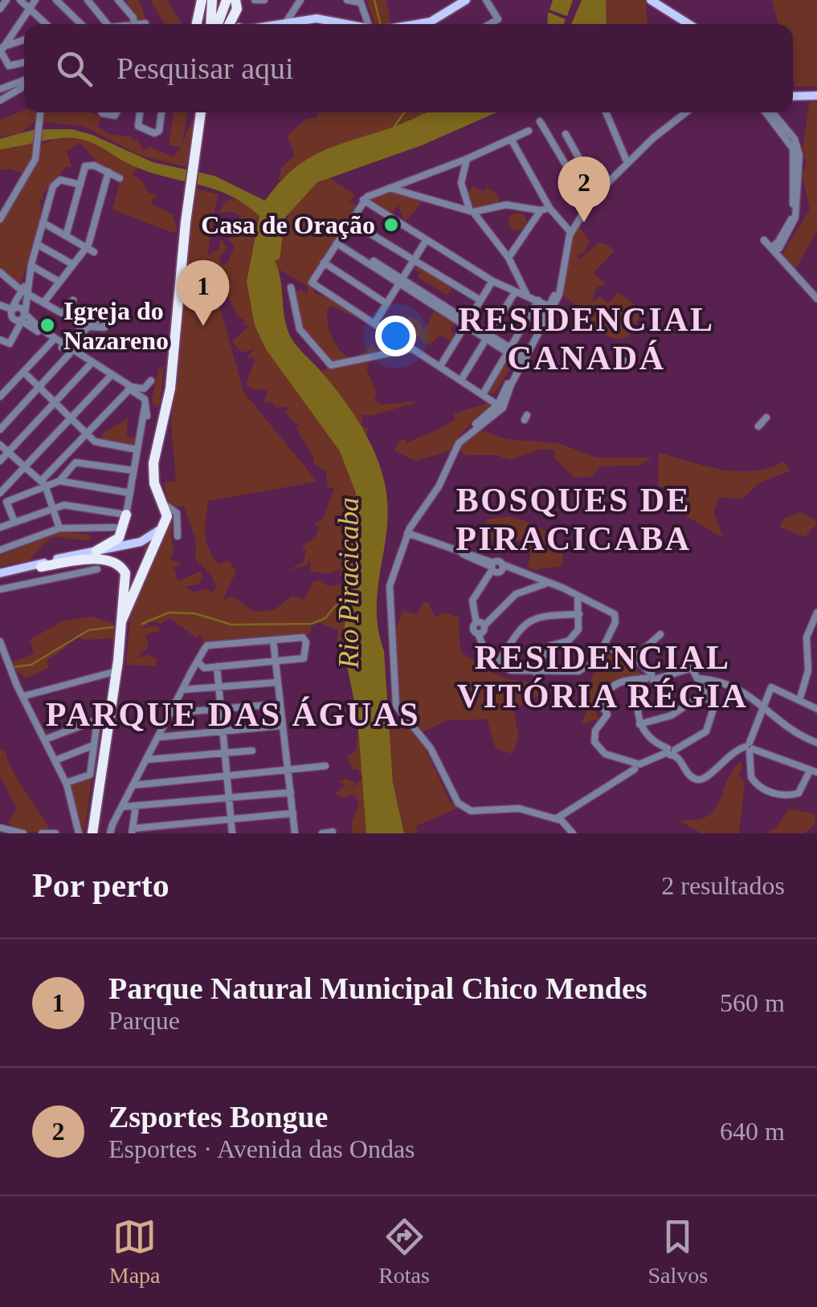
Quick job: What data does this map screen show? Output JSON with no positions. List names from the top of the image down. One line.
{"districts":["RESIDENCIAL CANADÁ","BOSQUES DE PIRACICABA","RESIDENCIAL VITÓRIA RÉGIA","PARQUE DAS ÁGUAS"],"water":["Rio Piracicaba"],"places":["Casa de Oração","Igreja do Nazareno"],"page":{"search":"Pesquisar aqui","pins":["2","1"],"heading":["Por perto","2 resultados"],"list":[{"mark":"1","name":"Parque Natural Municipal Chico Mendes","note":"Parque","value":"560 m"},{"mark":"2","name":"Zsportes Bongue","note":"Esportes · Avenida das Ondas","value":"640 m"}],"nav":["Mapa","Rotas","Salvos"]}}
